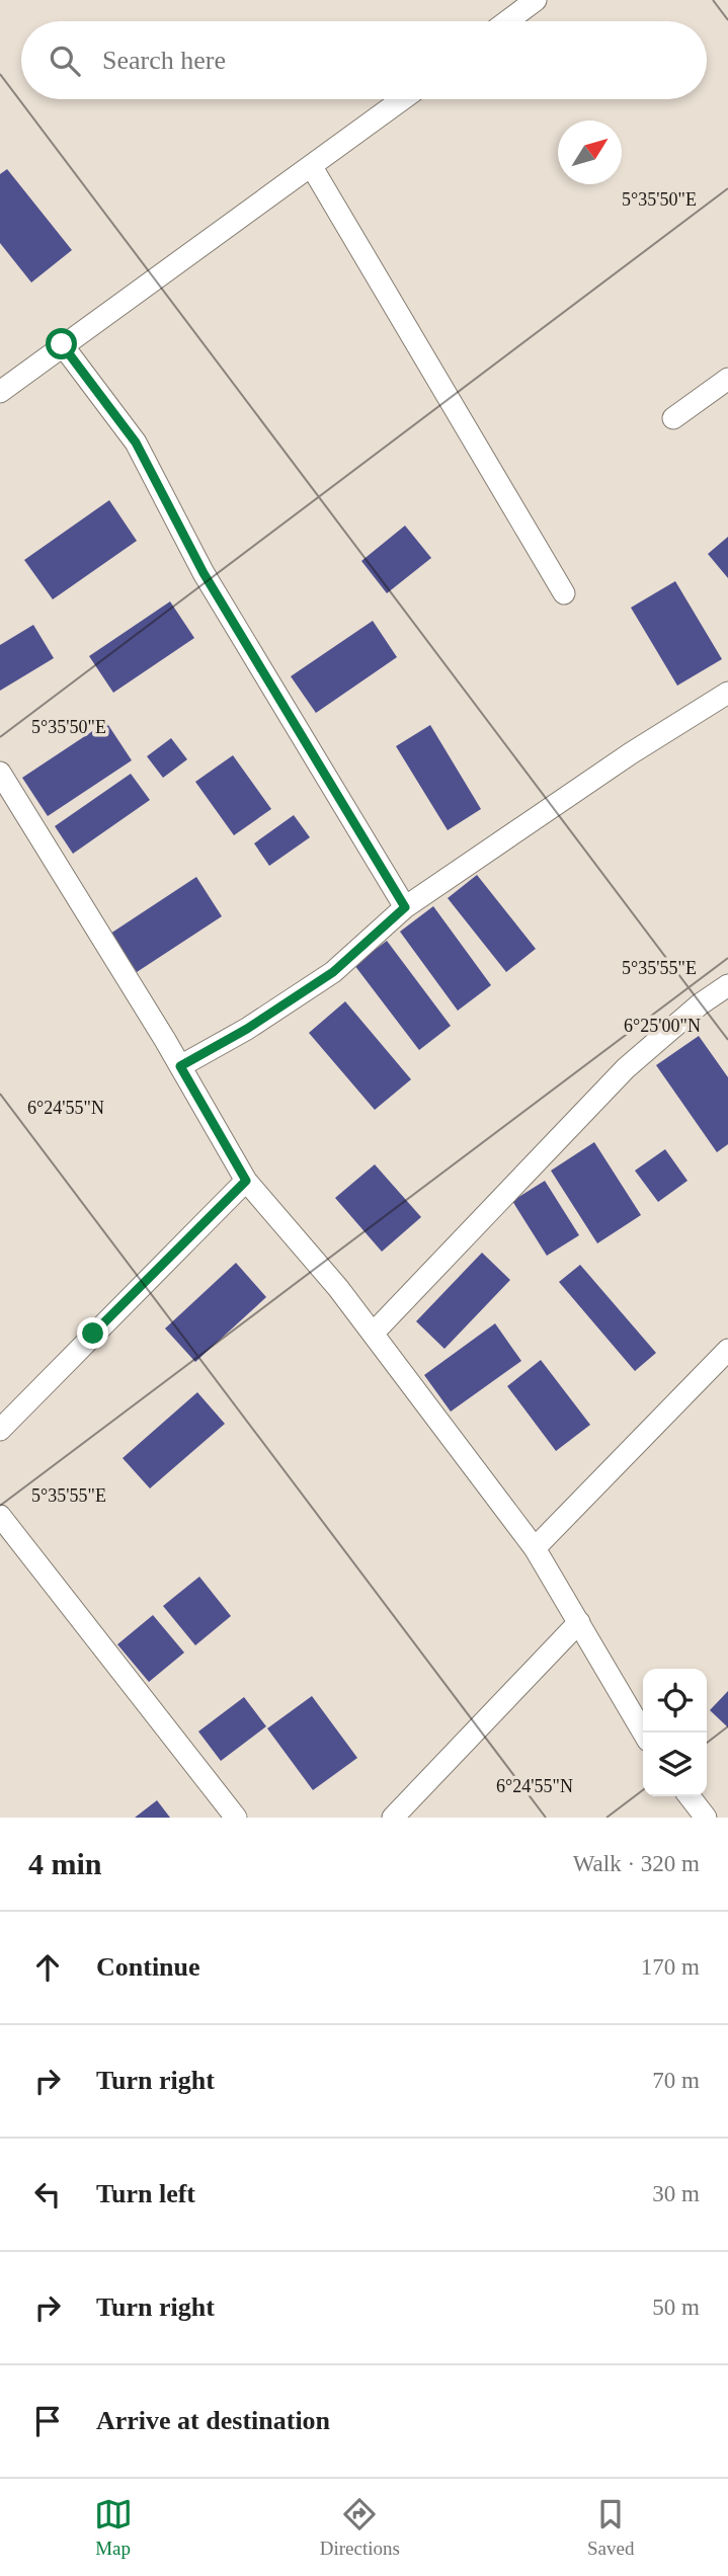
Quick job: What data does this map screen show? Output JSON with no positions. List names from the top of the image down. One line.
{"north":"top right","page":{"search":"Search here","heading":["4 min","Walk · 320 m"],"list":[["Continue","170 m"],["Turn right","70 m"],["Turn left","30 m"],["Turn right","50 m"],"Arrive at destination"],"nav":["Map","Directions","Saved"]},"coordinates":["5°35'50\"E","5°35'55\"E","6°25'00\"N","6°24'55\"N"]}
